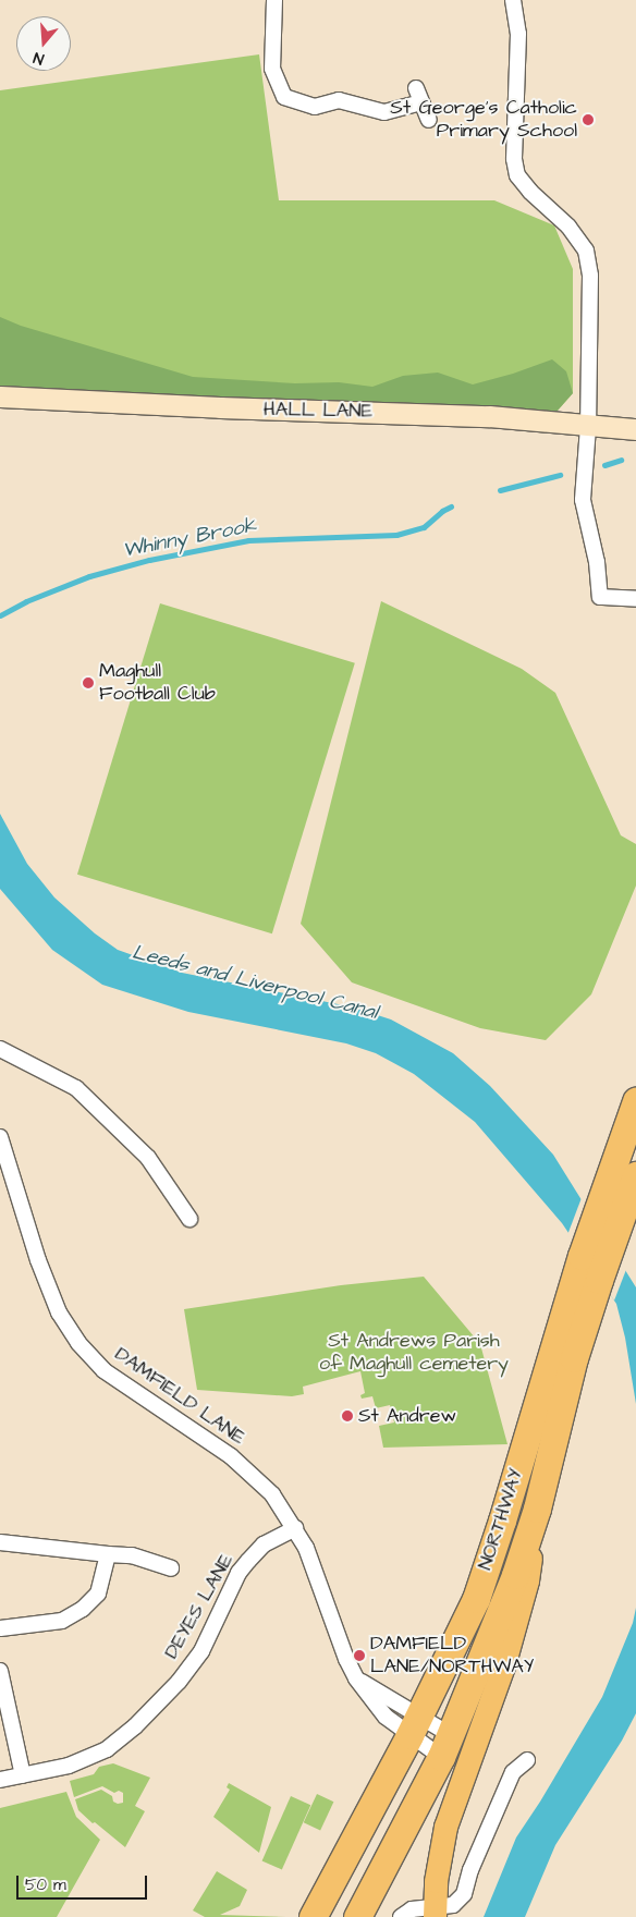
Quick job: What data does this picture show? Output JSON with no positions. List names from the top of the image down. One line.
{"streets":{"highway":["NORTHWAY"],"street":["HALL LANE","DAMFIELD LANE","DEYES LANE"]},"crossings":[["DAMFIELD LANE","NORTHWAY"],["DAMFIELD LANE","DEYES LANE"]],"water":["Whinny Brook","Leeds and Liverpool Canal"],"parks":["St Andrews Parish of Maghull cemetery"],"places":["St George's Catholic Primary School","Maghull Football Club","St Andrew","DAMFIELD LANE/NORTHWAY"],"scale_bar":"50 m","north":"bottom"}
